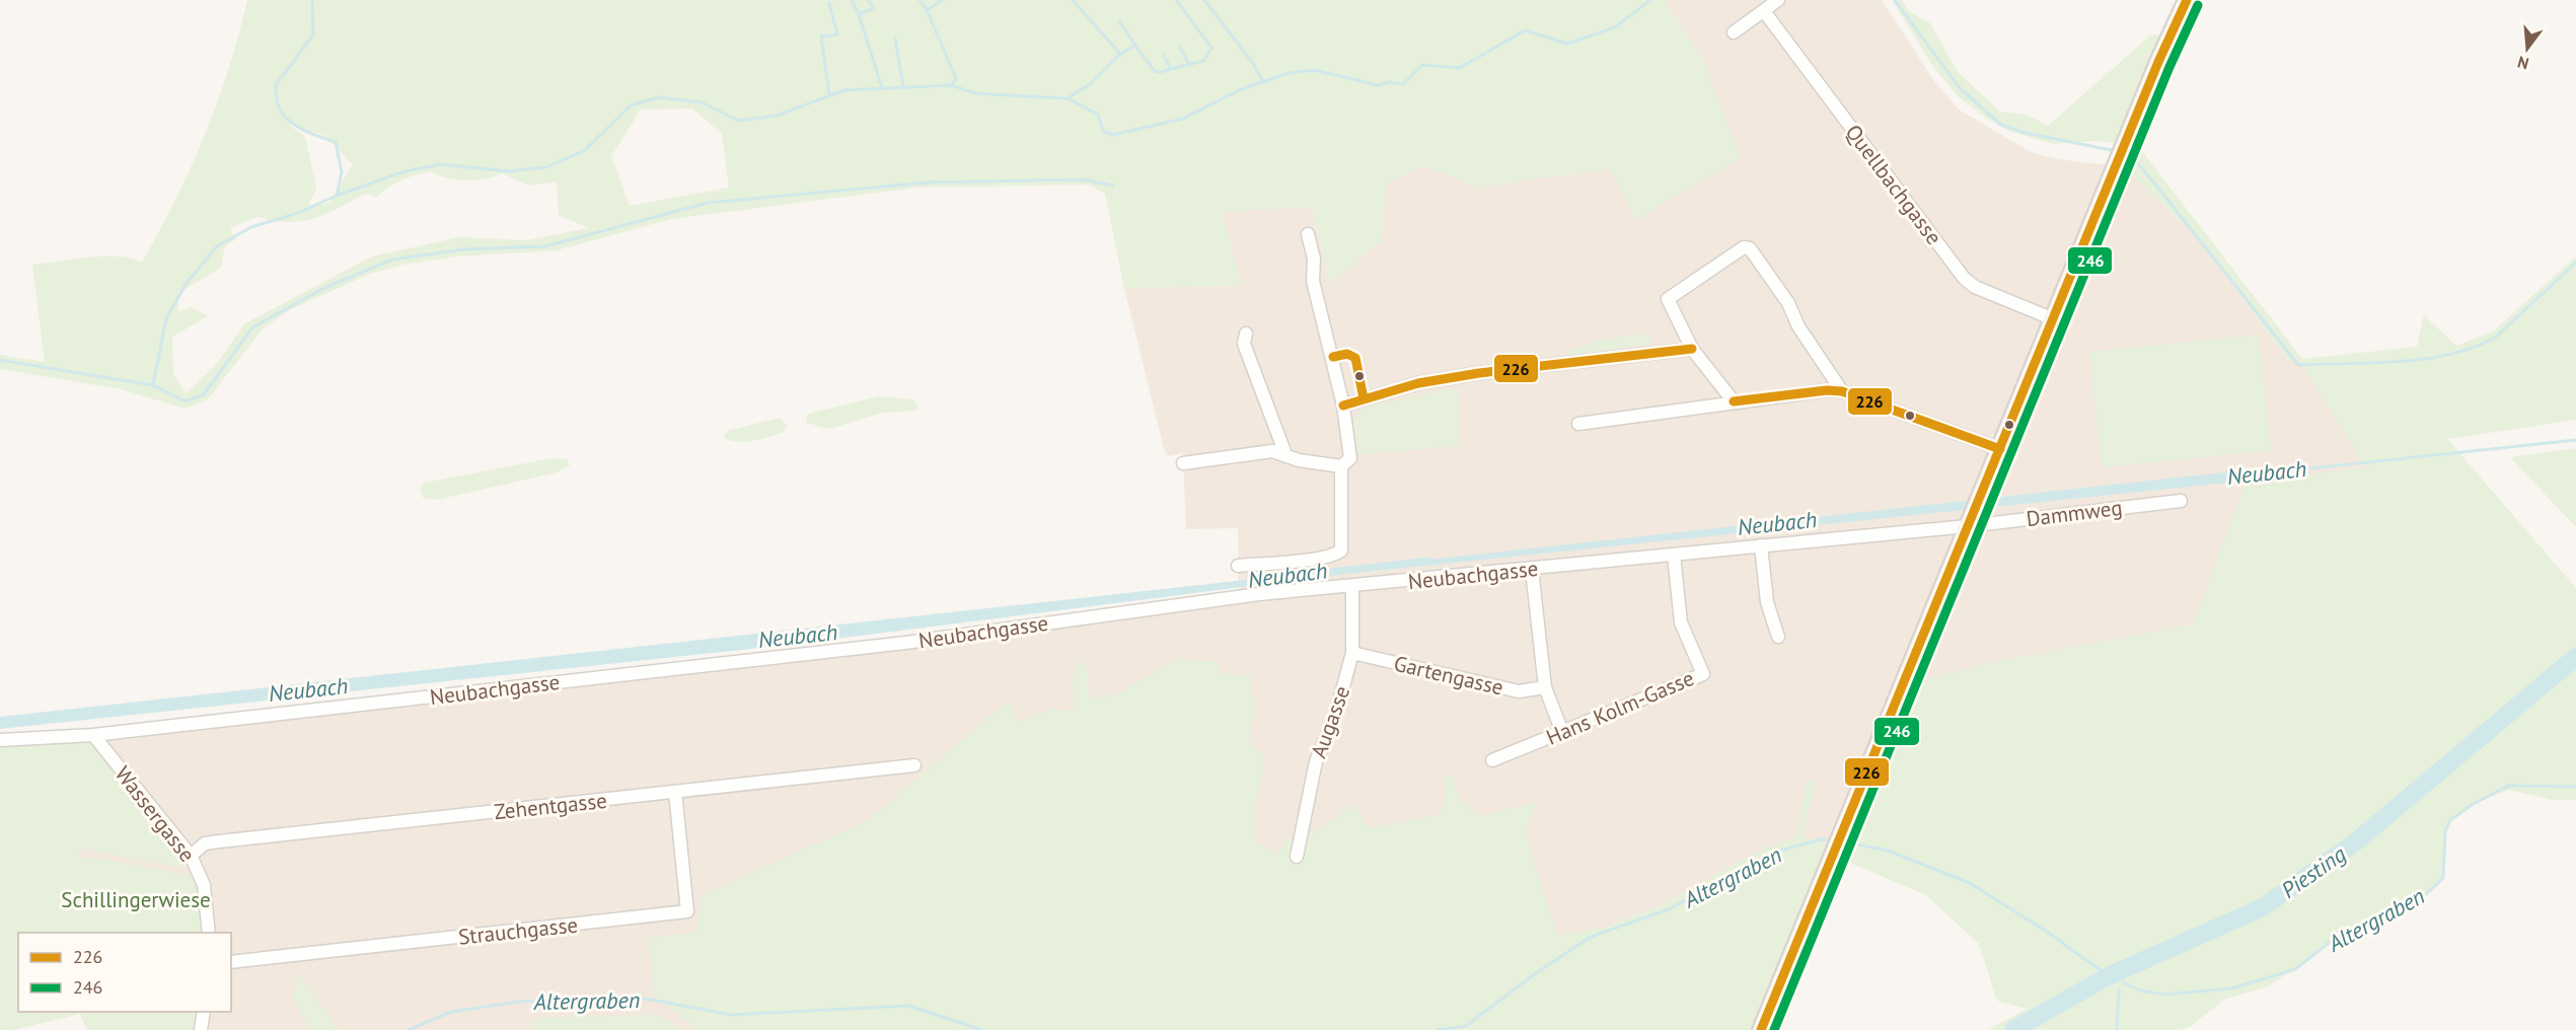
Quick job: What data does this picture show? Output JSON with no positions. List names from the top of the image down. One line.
{"streets":{"street":["Quellbachgasse","Dammweg","Neubachgasse","Gartengasse","Hans Kolm-Gasse","Augasse","Zehentgasse","Wassergasse","Strauchgasse"]},"crossings":[["Dammweg","Neubachgasse"],["Neubachgasse","Hans Kolm-Gasse"],["Neubachgasse","Augasse"],["Neubachgasse","Wassergasse"],["Gartengasse","Augasse"],["Zehentgasse","Wassergasse"],["Zehentgasse","Strauchgasse"]],"water":["Neubach","Piesting","Altergraben"],"parks":["Schillingerwiese"],"lines":["transit line 226","transit line 246"],"legend":["226","246"],"north":"bottom"}
